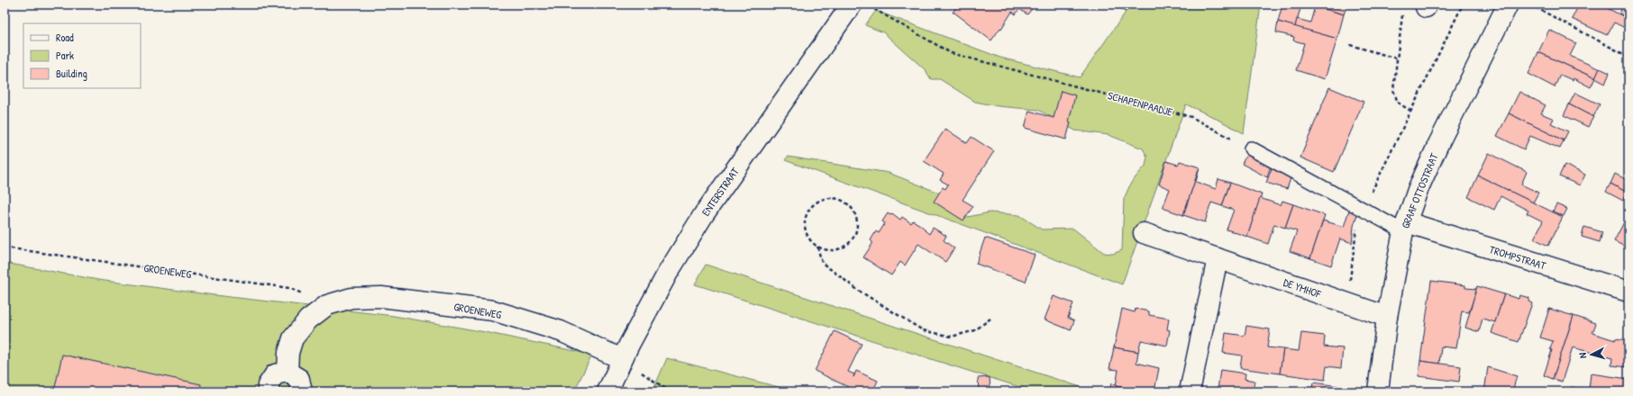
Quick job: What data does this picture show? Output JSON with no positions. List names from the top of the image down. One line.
{"streets":{"street":["GRAAF OTTOSTRAAT","ENTERSTRAAT","TROMPSTRAAT","GROENEWEG","DE YMHOF"],"path":["SCHAPENPAADJE"]},"crossings":[["GRAAF OTTOSTRAAT","TROMPSTRAAT"],["GRAAF OTTOSTRAAT","DE YMHOF"],["ENTERSTRAAT","GROENEWEG"]],"legend":["Road","Park","Building"],"north":"left"}
